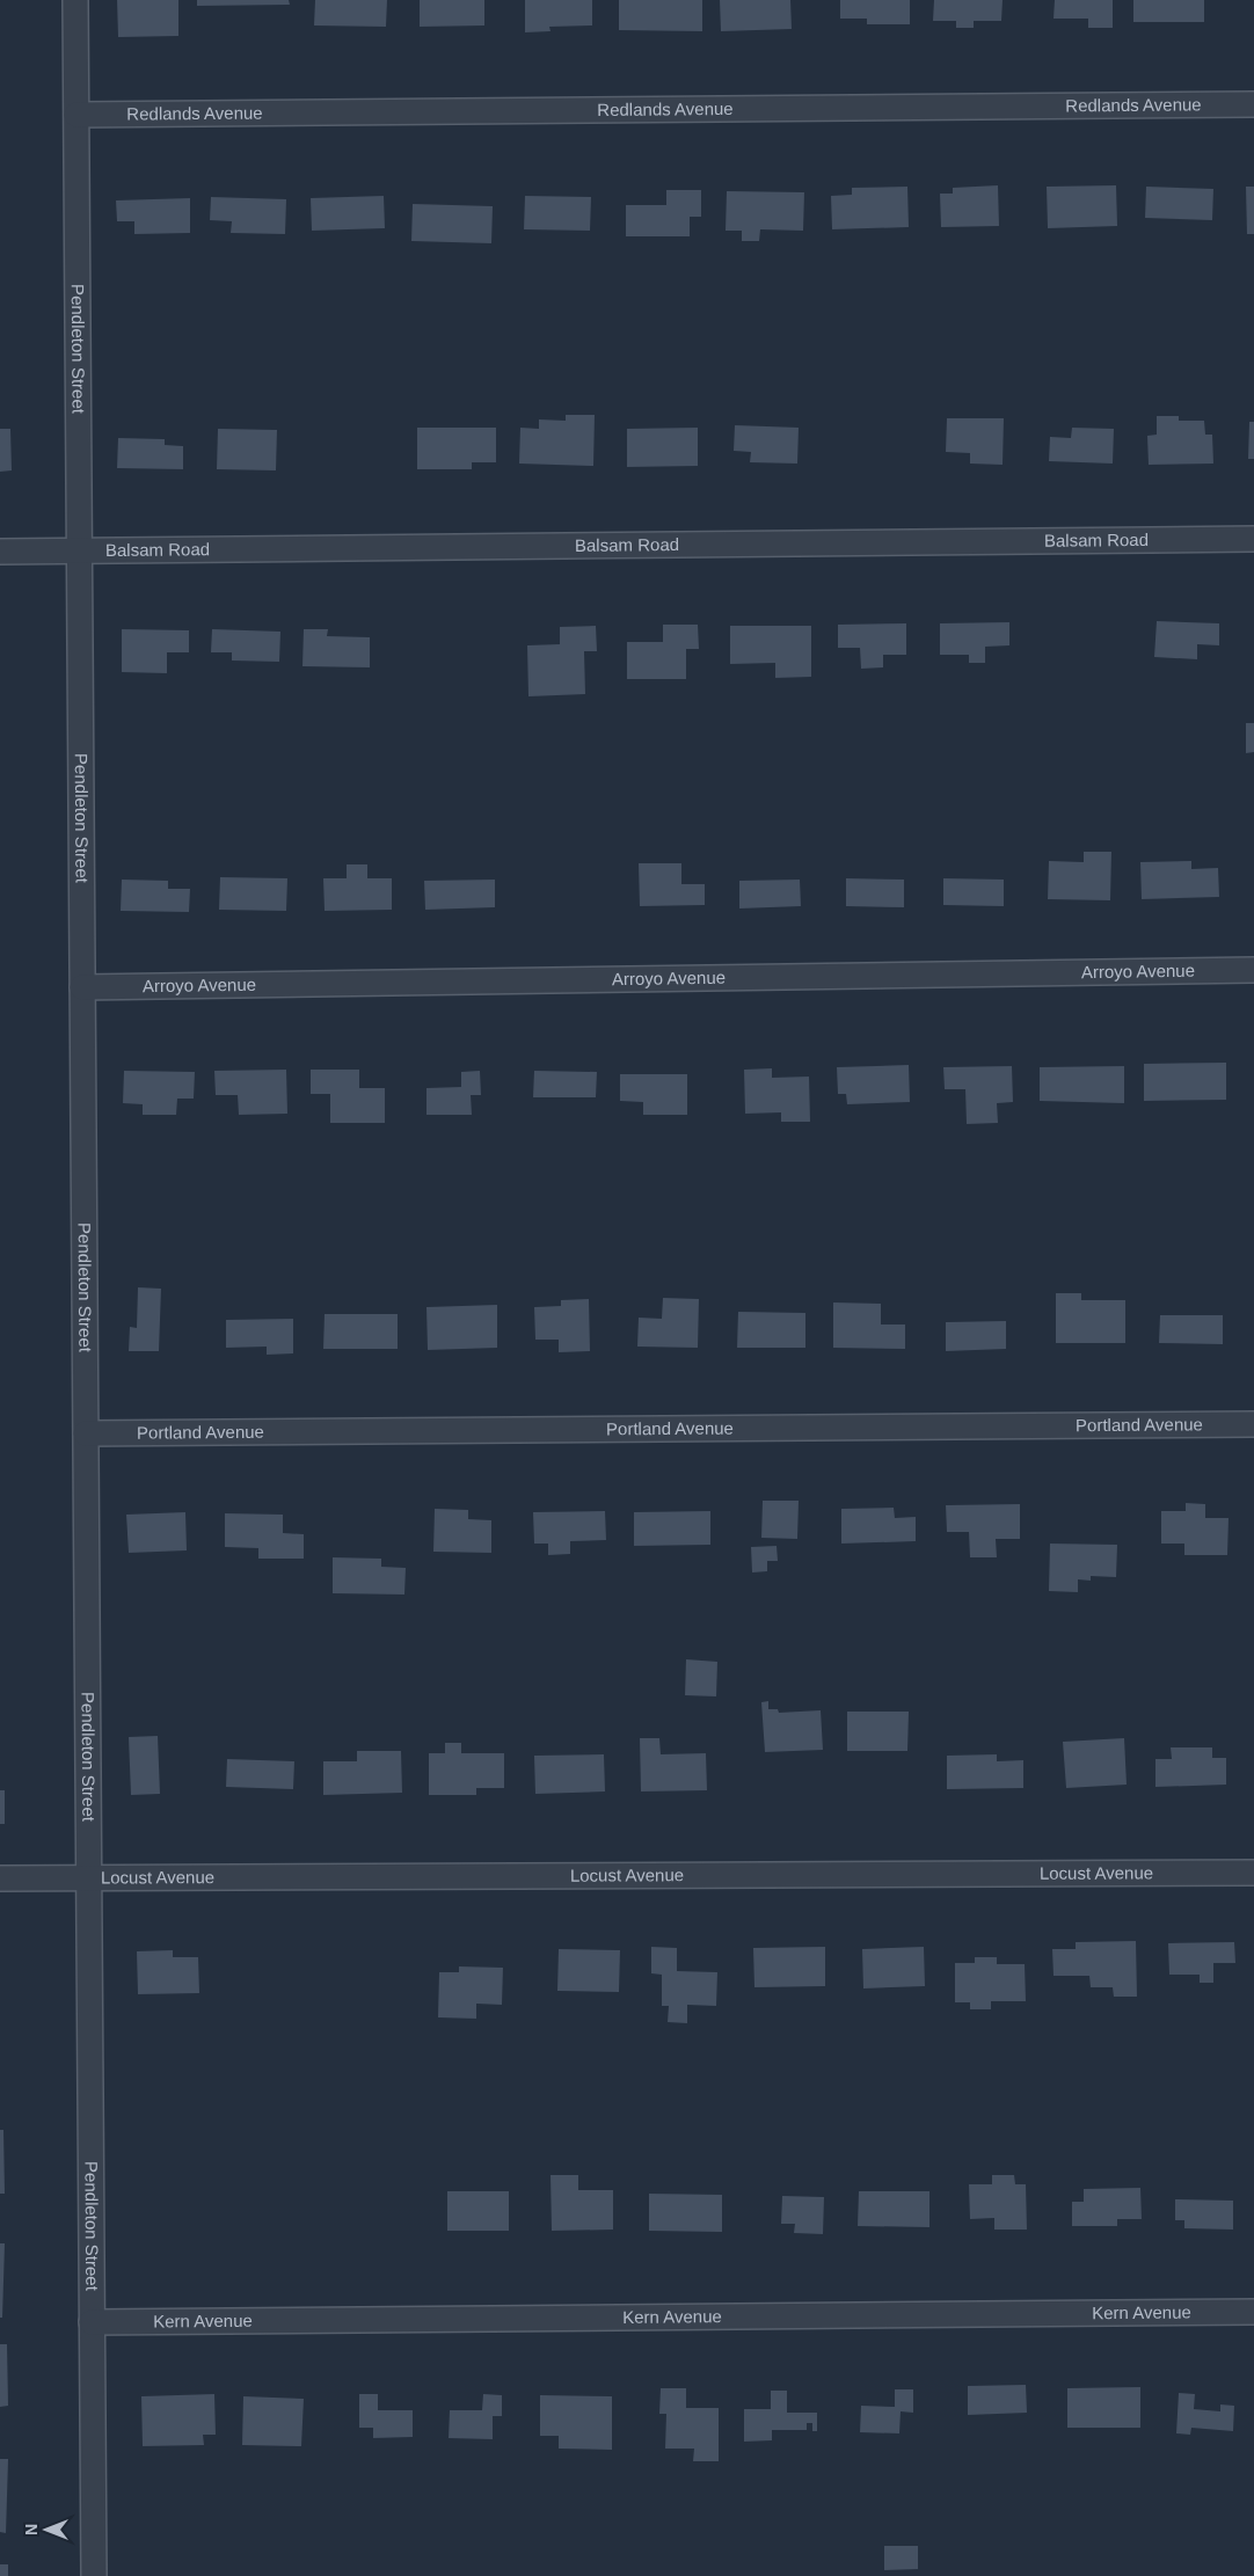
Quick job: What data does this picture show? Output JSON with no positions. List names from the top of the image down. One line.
{"streets":{"street":["Redlands Avenue","Pendleton Street","Balsam Road","Arroyo Avenue","Portland Avenue","Locust Avenue","Kern Avenue"]},"crossings":[["Redlands Avenue","Pendleton Street"],["Pendleton Street","Balsam Road"],["Pendleton Street","Arroyo Avenue"],["Pendleton Street","Portland Avenue"],["Pendleton Street","Locust Avenue"],["Pendleton Street","Kern Avenue"]],"north":"left"}
